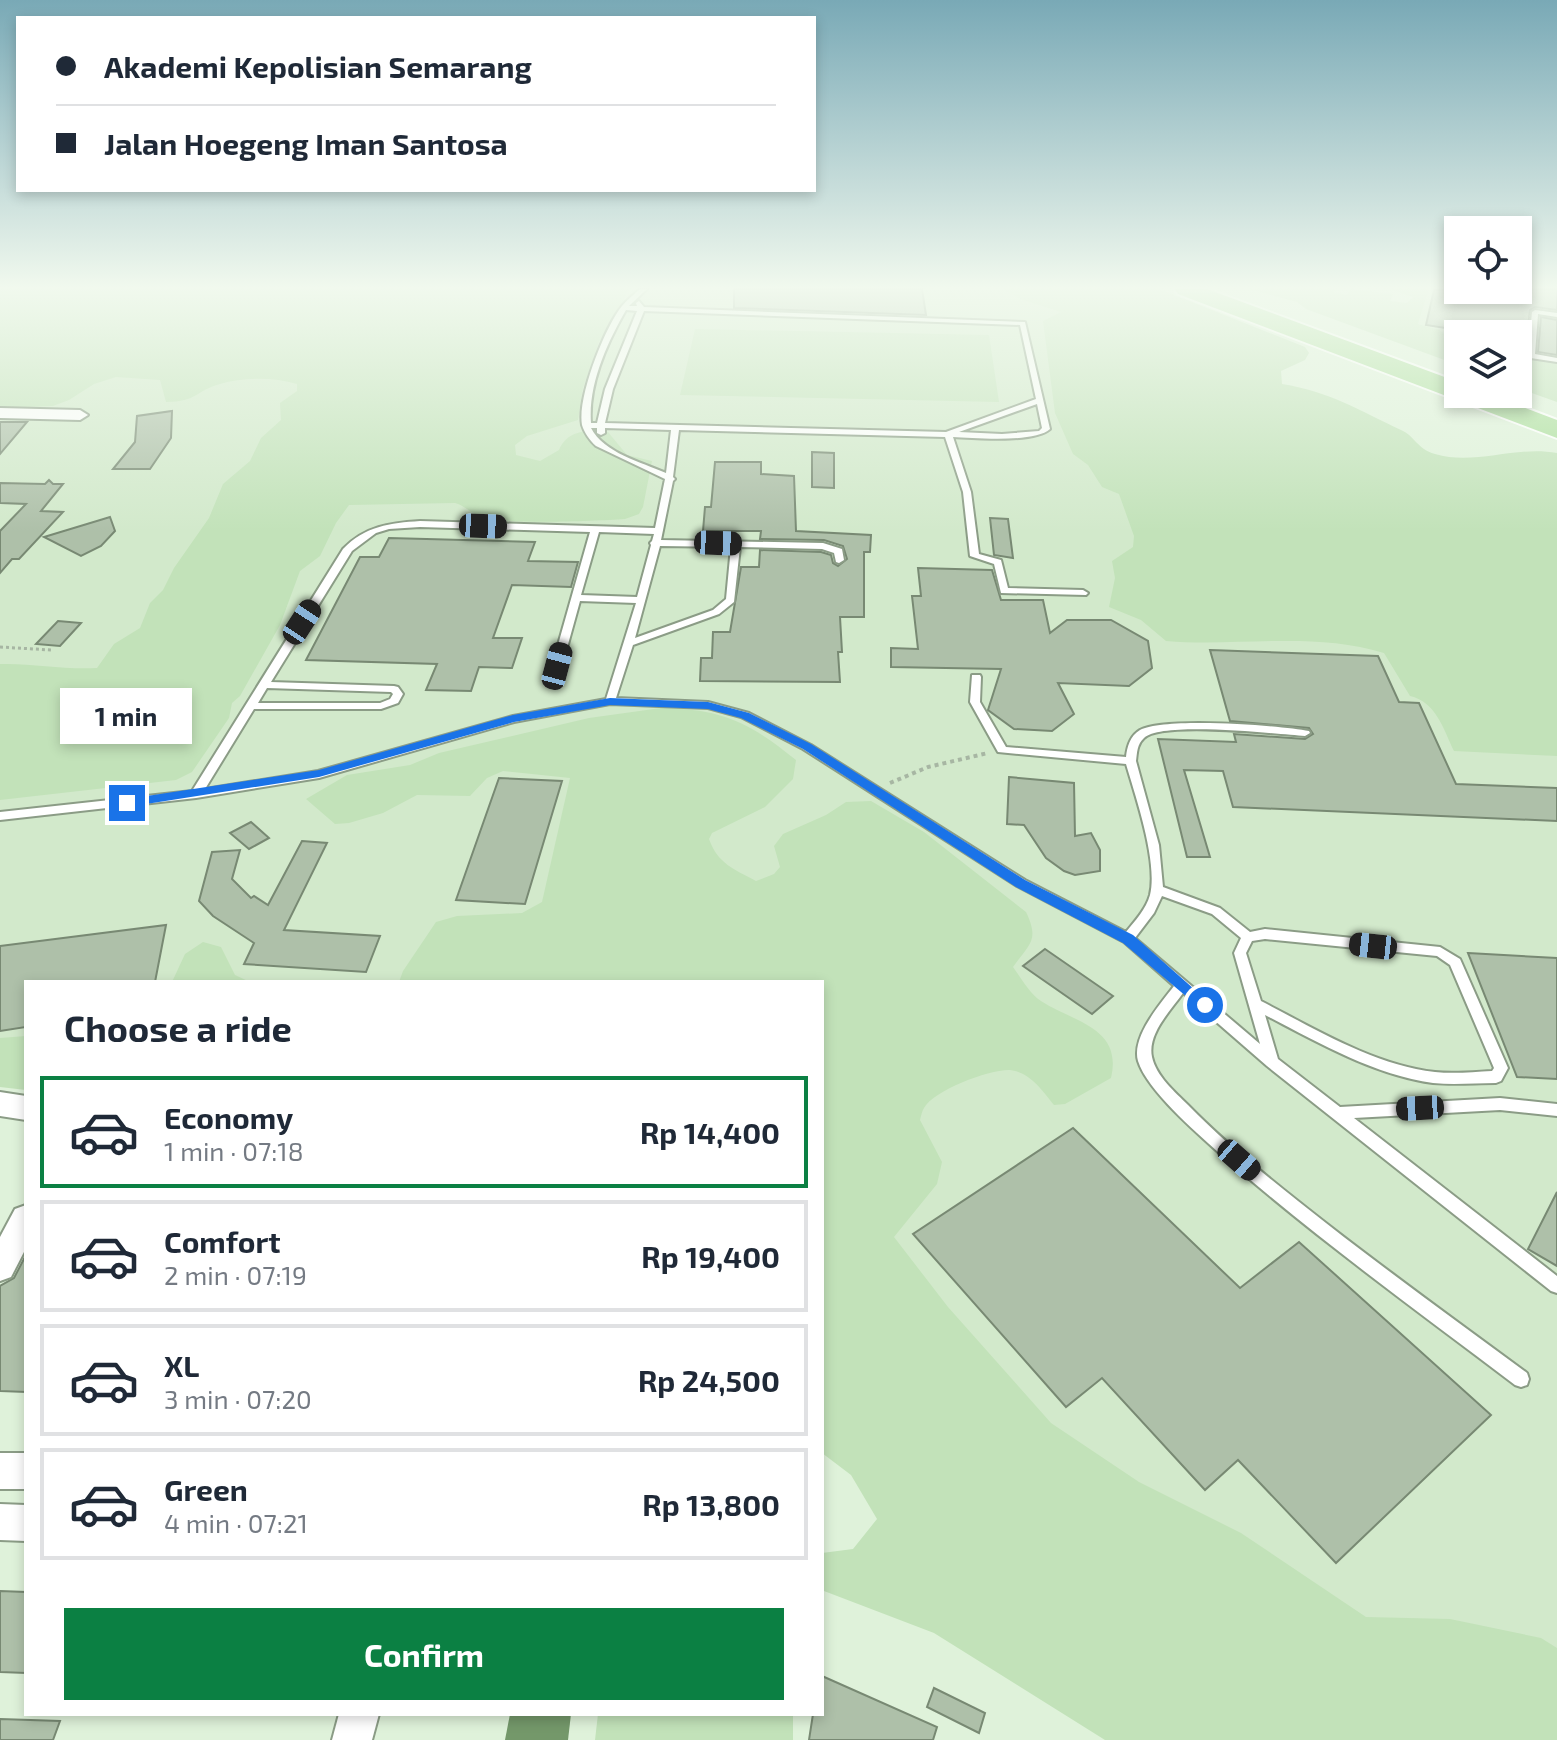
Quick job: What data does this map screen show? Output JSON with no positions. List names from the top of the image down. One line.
{"page":{"banner":["Akademi Kepolisian Semarang","Jalan Hoegeng Iman Santosa"],"bubble":"1 min","heading":"Choose a ride","list":[{"name":"Economy","note":"1 min · 07:18","value":"Rp 14,400"},{"name":"Comfort","note":"2 min · 07:19","value":"Rp 19,400"},{"name":"XL","note":"3 min · 07:20","value":"Rp 24,500"},{"name":"Green","note":"4 min · 07:21","value":"Rp 13,800"}],"buttons":"Confirm"}}
